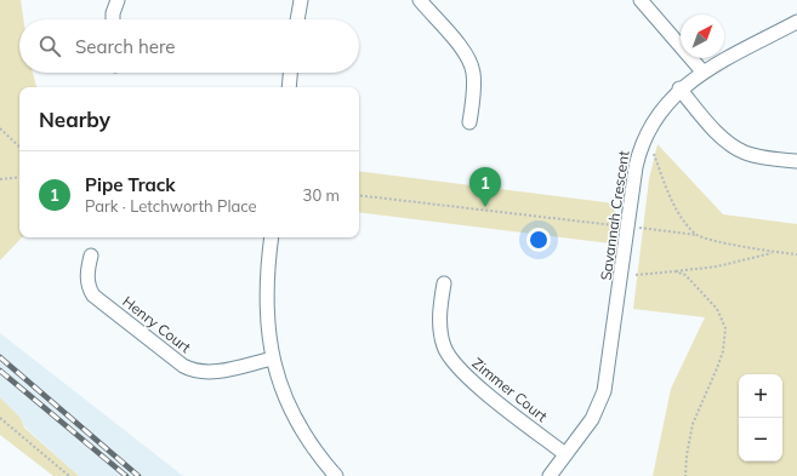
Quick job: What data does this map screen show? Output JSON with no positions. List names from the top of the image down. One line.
{"streets":{"street":["Savannah Crescent","Henry Court","Zimmer Court"]},"crossings":[["Savannah Crescent","Zimmer Court"]],"north":"top right","page":{"search":"Search here","heading":"Nearby","list":[{"mark":"1","name":"Pipe Track","note":"Park · Letchworth Place","value":"30 m"}],"pins":"1","map_buttons":["+","−"]}}
